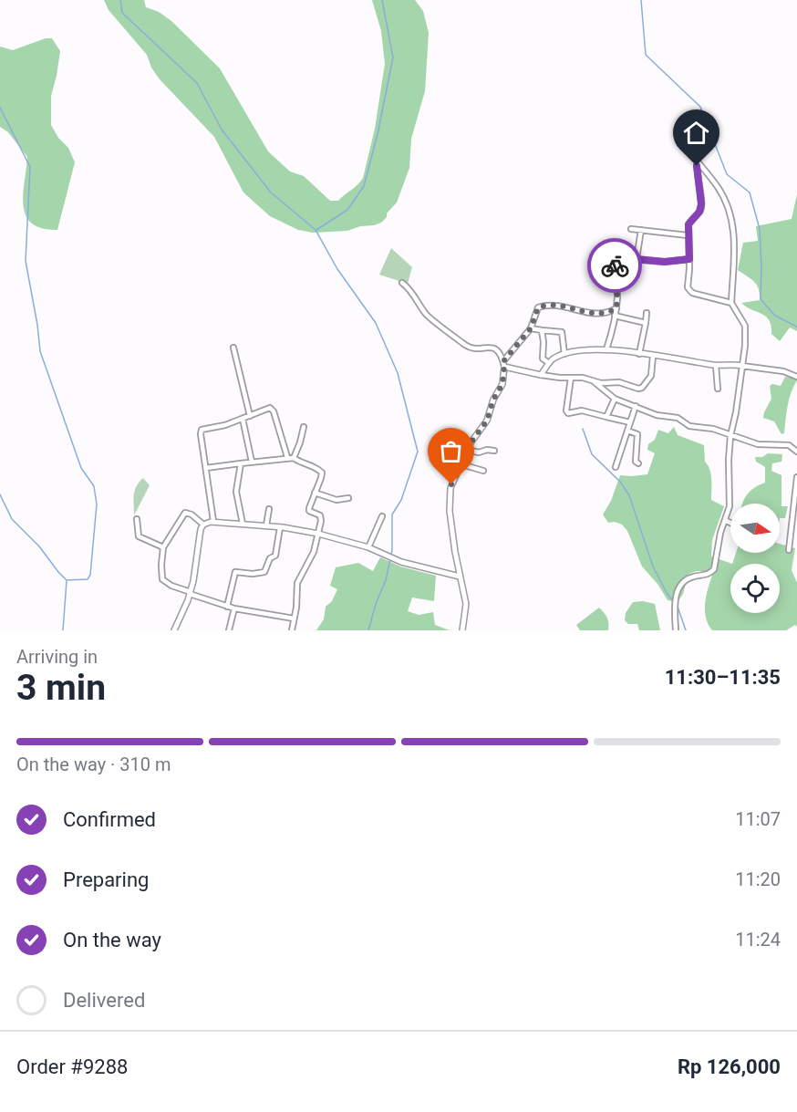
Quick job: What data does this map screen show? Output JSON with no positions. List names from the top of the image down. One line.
{"north":"right","page":{"heading":["3 min","Arriving in","11:30–11:35"],"panel":["Order #9288","Rp 126,000"],"bar":"On the way · 310 m","list":[["Confirmed","11:07"],["Preparing","11:20"],["On the way","11:24"],"Delivered"]}}
